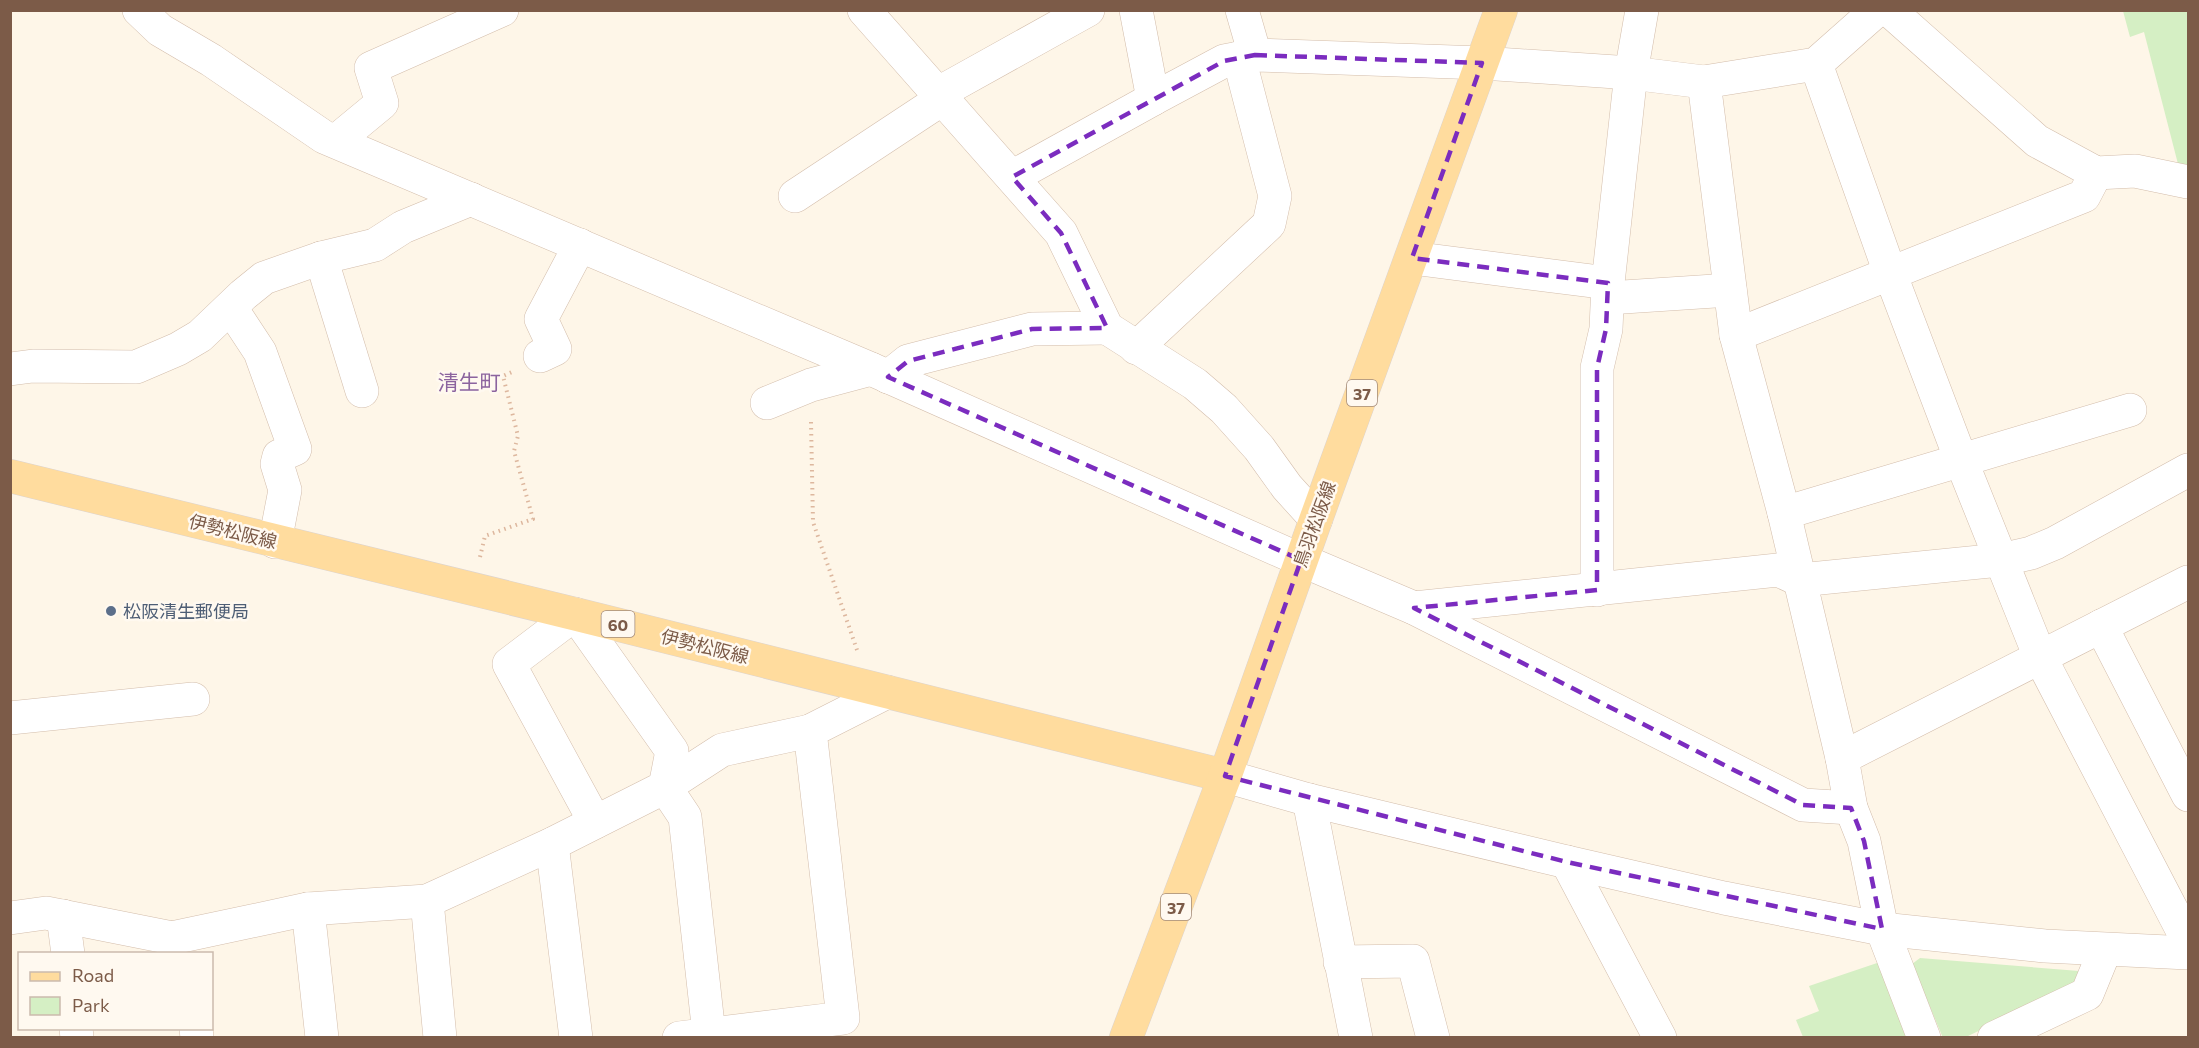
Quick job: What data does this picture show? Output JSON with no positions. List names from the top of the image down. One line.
{"streets":{"main road":["37","鳥羽松阪線","伊勢松阪線","60"]},"crossings":[["鳥羽松阪線","伊勢松阪線"]],"districts":["清生町"],"places":["松阪清生郵便局"],"legend":["Road","Park"]}
